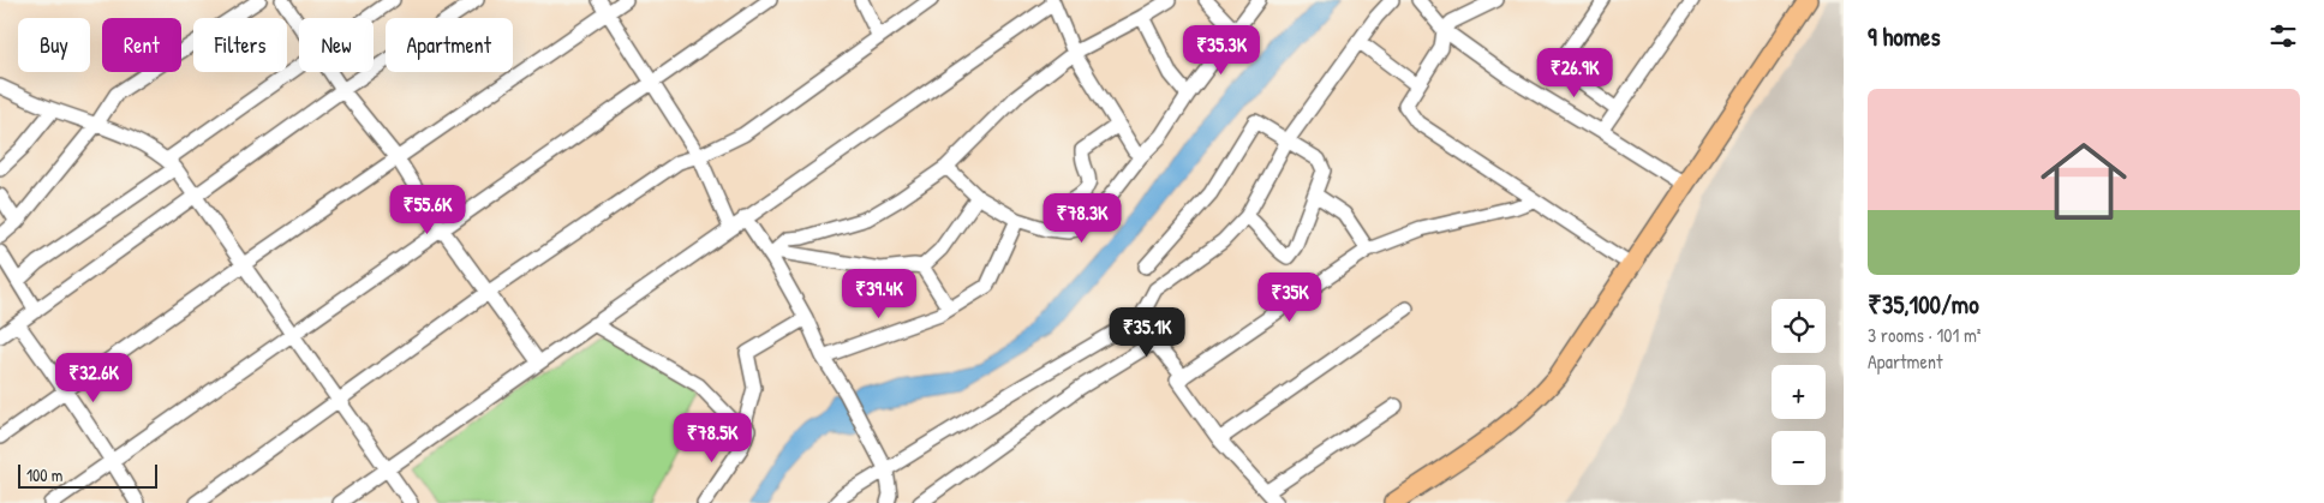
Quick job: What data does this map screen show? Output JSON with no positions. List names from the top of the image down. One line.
{"scale_bar":"100 m","page":{"heading":"9 homes","chip":["Buy","Rent","Filters","New","Apartment"],"price":["₹35.3K","₹26.9K","₹55.6K","₹78.3K","₹39.4K","₹35K","₹35.1K","₹32.6K","₹78.5K"],"list":[{"name":"₹35,100/mo","note":"3 rooms · 101 m² · Apartment"}],"map_buttons":["+","−"],"scale":"100 m"}}
